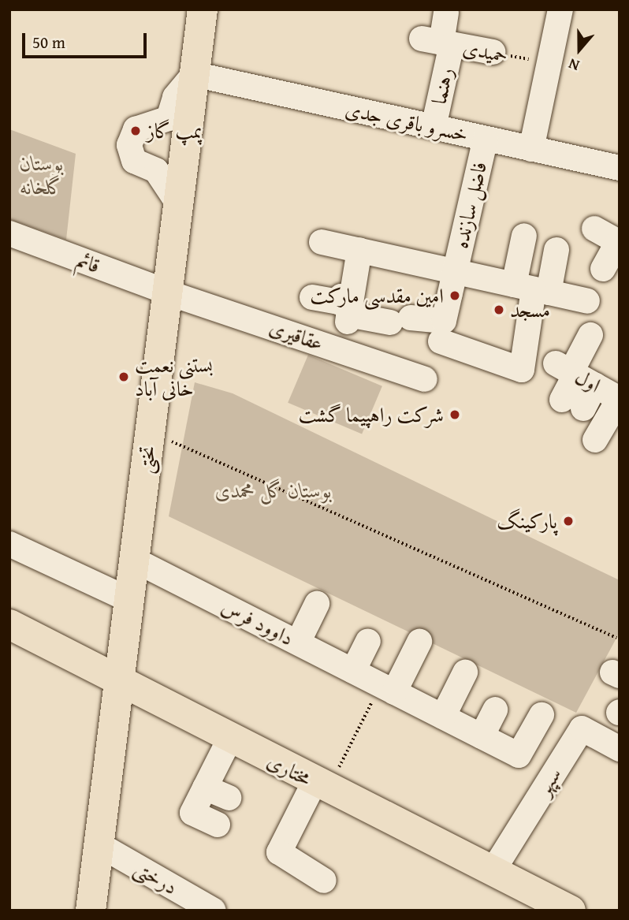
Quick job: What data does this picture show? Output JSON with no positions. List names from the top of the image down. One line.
{"streets":{"main road":["تختی","مختاری"],"street":["حمیدی","رهنما","خسرو باقری جدی","فاضل سازنده","قائم","عقاقیری","اول","داوود فرس","سپهر","درختی"]},"crossings":[["حمیدی","رهنما"],["رهنما","خسرو باقری جدی"],["خسرو باقری جدی","فاضل سازنده"],["خسرو باقری جدی","تختی"],["قائم","عقاقیری"],["قائم","تختی"],["عقاقیری","تختی"],["تختی","داوود فرس"],["تختی","مختاری"],["تختی","درختی"],["مختاری","سپهر"]],"parks":["بوستان گلخانه","بوستان گل محمدی"],"places":["پمپ گاز","امین مقدسی مارکت","مسجد","بستنی نعمت خانی آباد","شركت راهپيما گشت","پارکینگ"],"scale_bar":"50 m","north":"bottom"}
